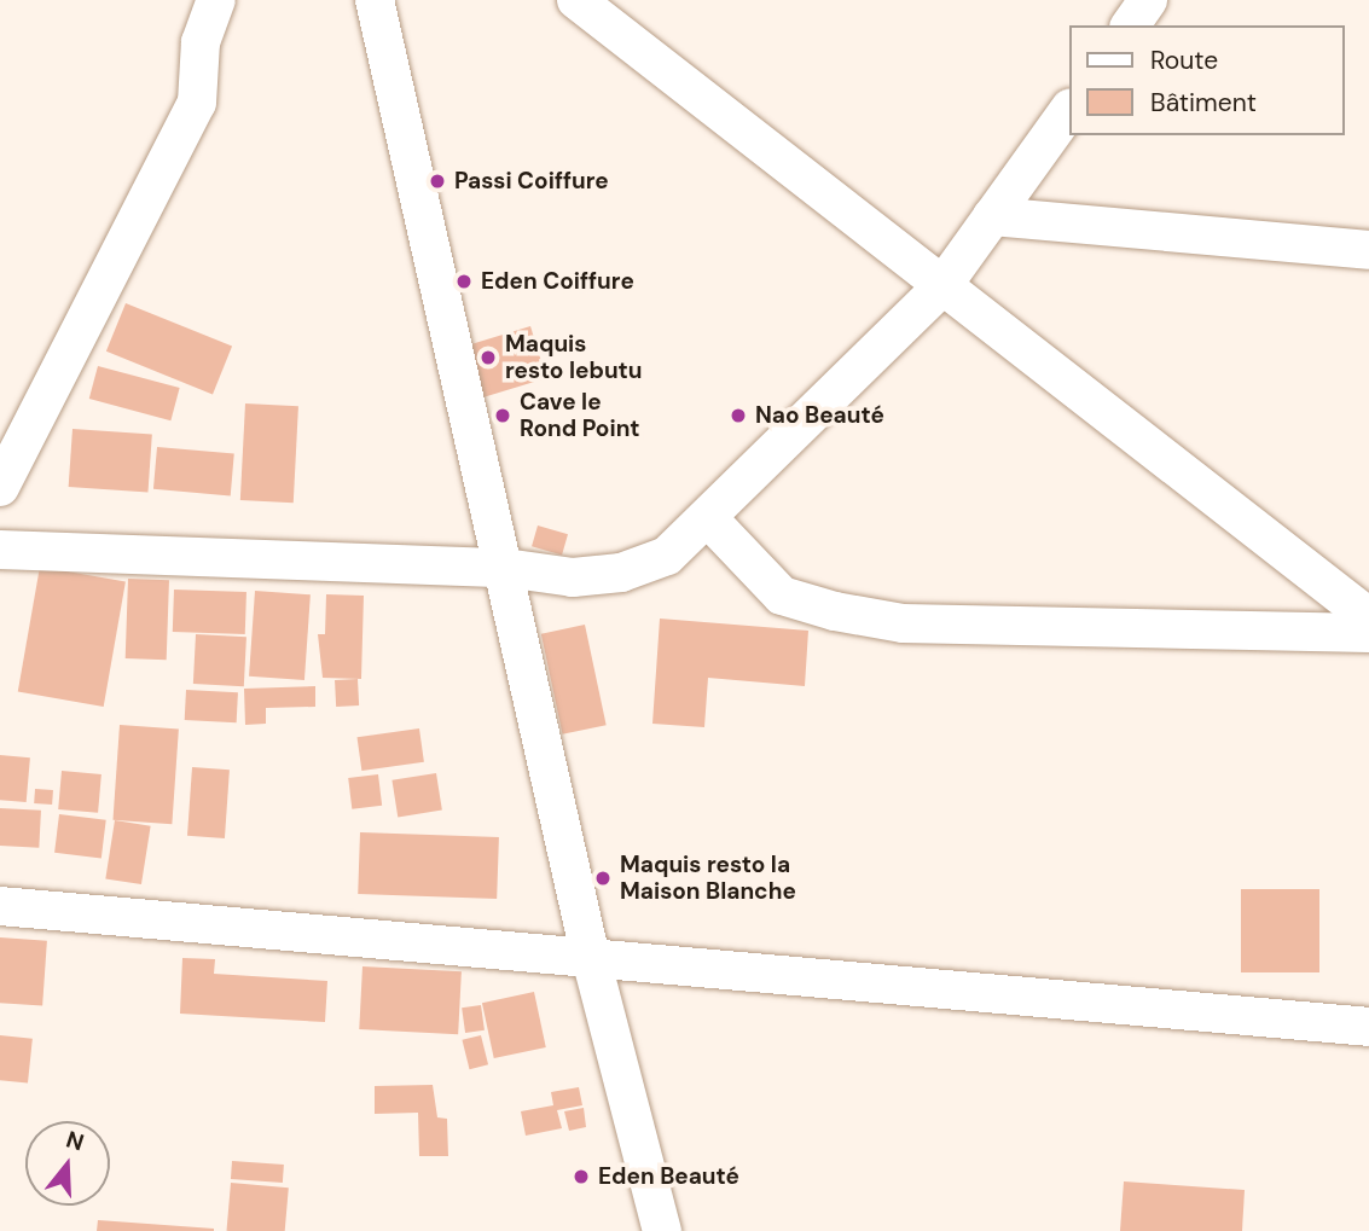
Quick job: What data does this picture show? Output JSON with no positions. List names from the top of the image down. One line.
{"places":["Passi Coiffure","Eden Coiffure","Maquis resto lebutu","Cave le Rond Point","Nao Beauté","Maquis resto la Maison Blanche","Eden Beauté"],"legend":["Route","Bâtiment"],"north":"top"}
